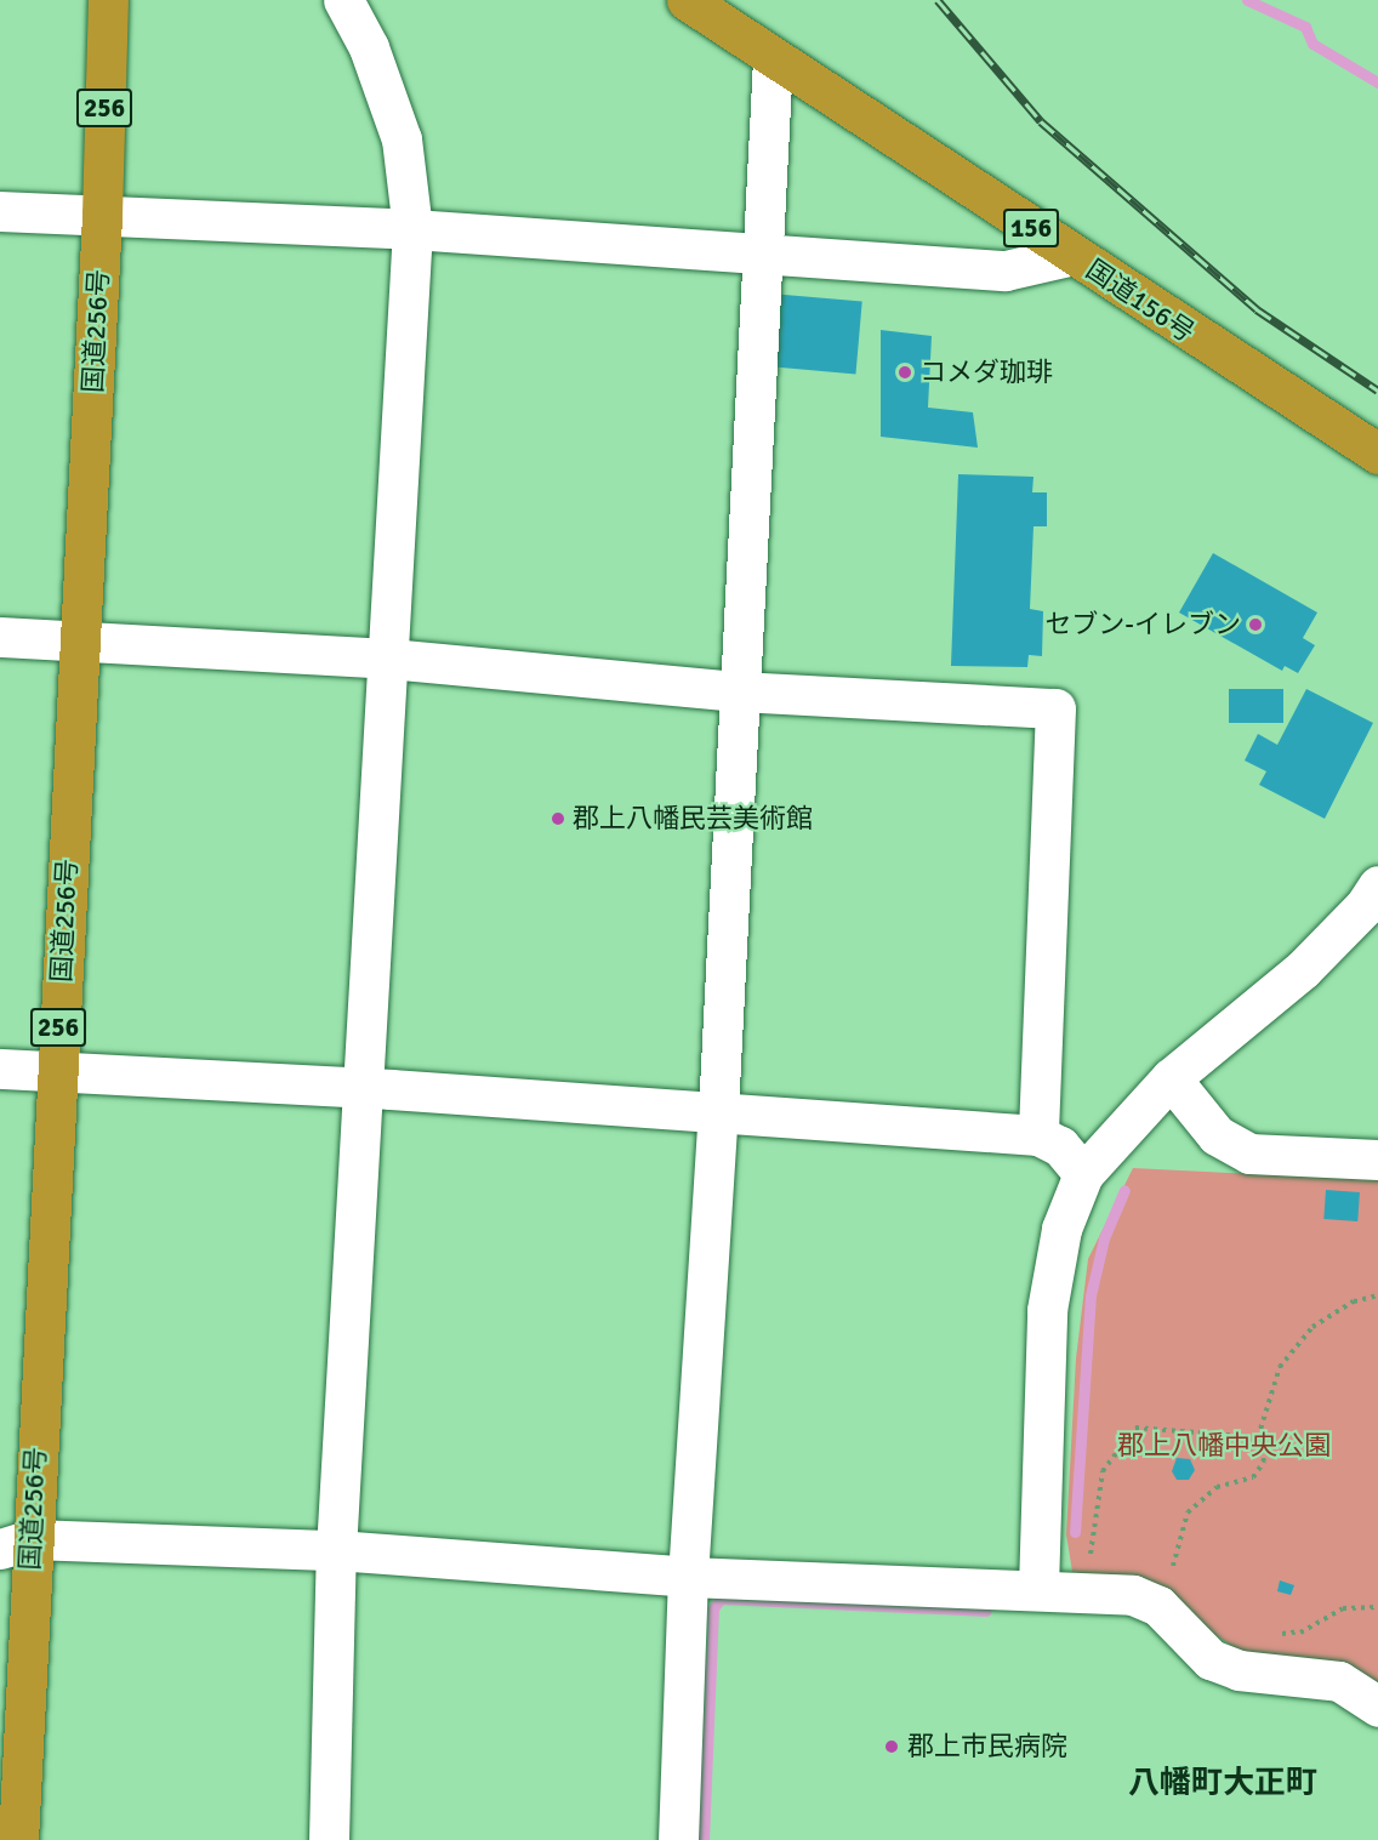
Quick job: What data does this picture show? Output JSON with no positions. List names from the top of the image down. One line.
{"streets":{"highway":["256","156","国道156号","国道256号"]},"districts":["八幡町大正町"],"parks":["郡上八幡中央公園"],"places":["コメダ珈琲","セブン-イレブン","郡上八幡民芸美術館","郡上市民病院"]}
